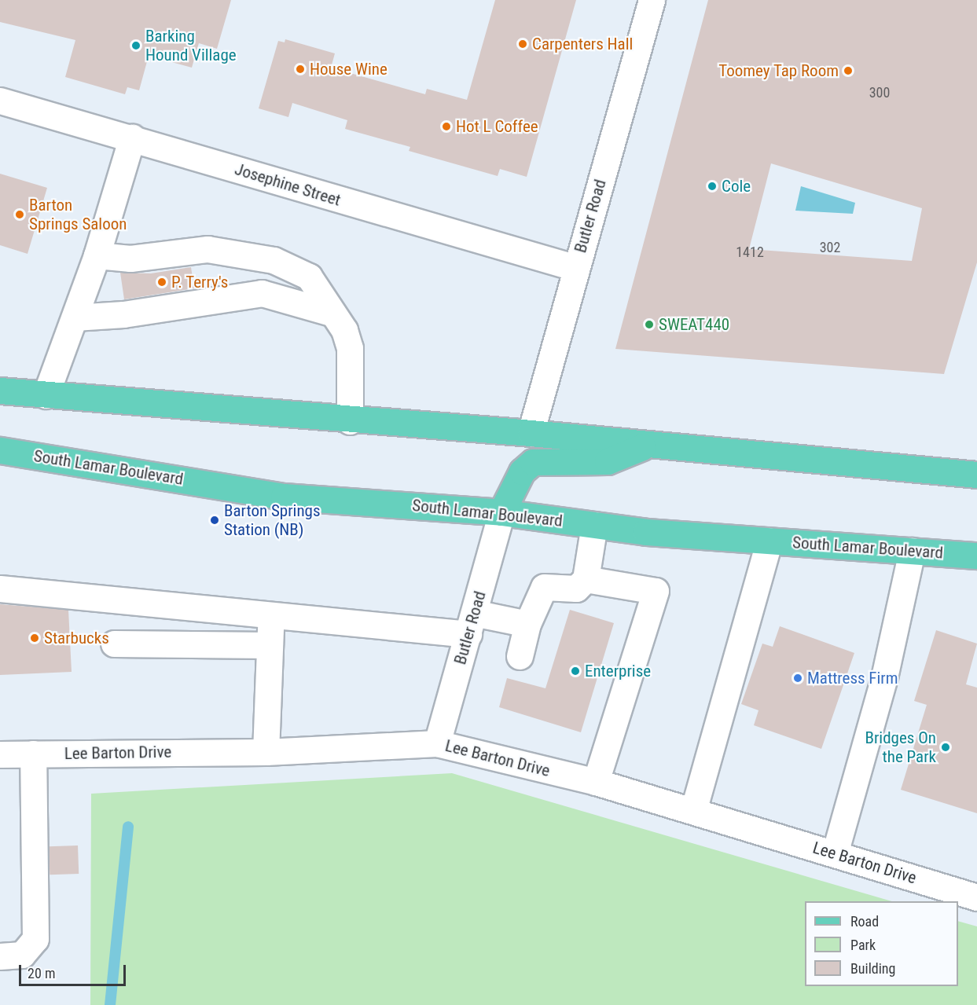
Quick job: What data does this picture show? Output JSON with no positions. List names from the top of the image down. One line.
{"streets":{"main road":["South Lamar Boulevard"],"street":["Josephine Street","Butler Road","Lee Barton Drive"]},"crossings":[["Josephine Street","Butler Road"],["Butler Road","South Lamar Boulevard"],["Butler Road","Lee Barton Drive"]],"places":["Carpenters Hall","Barking Hound Village","House Wine","Toomey Tap Room","Hot L Coffee","Cole","Barton Springs Saloon","P. Terry's","SWEAT440","Barton Springs Station (NB)","Starbucks","Enterprise","Mattress Firm","Bridges On the Park"],"house_numbers":["300","302","1412"],"legend":["Road","Park","Building"],"scale_bar":"20 m"}
